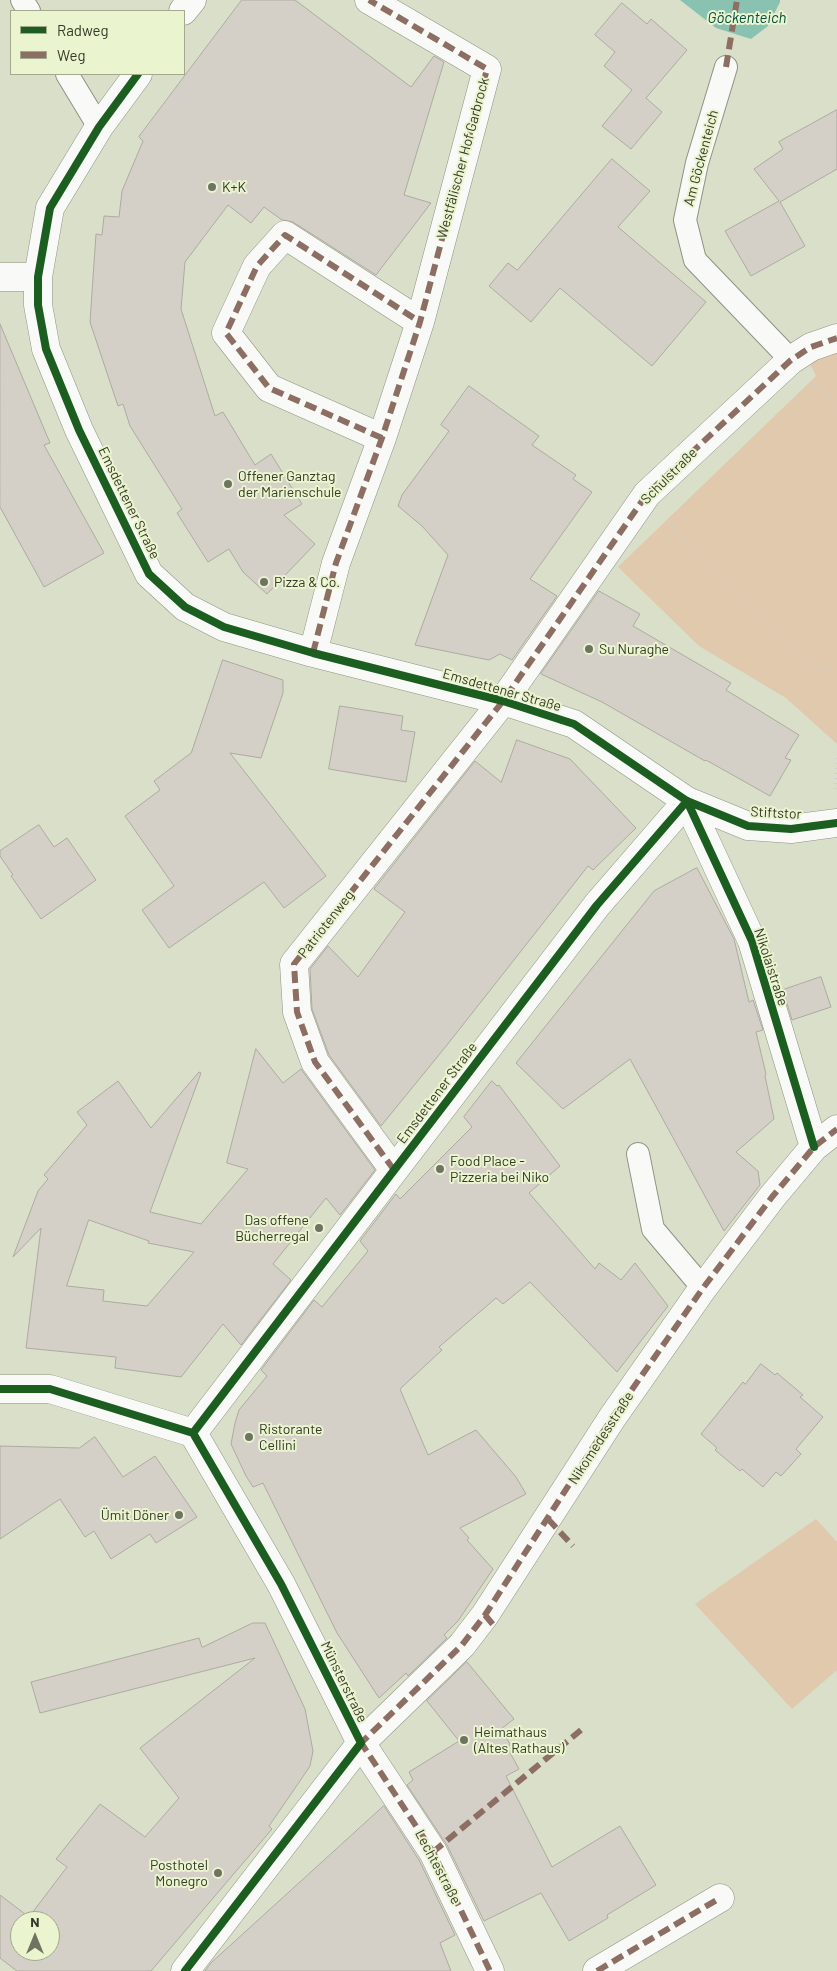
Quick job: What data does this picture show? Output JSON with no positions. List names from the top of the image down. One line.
{"streets":{"street":["Westfälischer Hof Garbrock","Schulstraße","Emsdettener Straße","Stiftstor","Patriotenweg","Nikolaistraße","Nikomedesstraße","Münsterstraße","Lechtestraße"],"lane":["Am Göckenteich"]},"crossings":[["Westfälischer Hof Garbrock","Emsdettener Straße"],["Am Göckenteich","Schulstraße"],["Schulstraße","Emsdettener Straße"],["Schulstraße","Patriotenweg"],["Emsdettener Straße","Stiftstor"],["Emsdettener Straße","Patriotenweg"],["Emsdettener Straße","Nikolaistraße"],["Emsdettener Straße","Münsterstraße"],["Stiftstor","Nikolaistraße"],["Nikolaistraße","Nikomedesstraße"],["Nikomedesstraße","Münsterstraße"],["Nikomedesstraße","Lechtestraße"],["Münsterstraße","Lechtestraße"]],"water":["Göckenteich"],"places":["K+K","Offener Ganztag der Marienschule","Pizza & Co.","Su Nuraghe","Food Place - Pizzeria bei Niko","Das offene Bücherregal","Ristorante Cellini","Ümit Döner","Heimathaus (Altes Rathaus)","Posthotel Monegro"],"legend":["Radweg","Weg"],"north":"top"}
